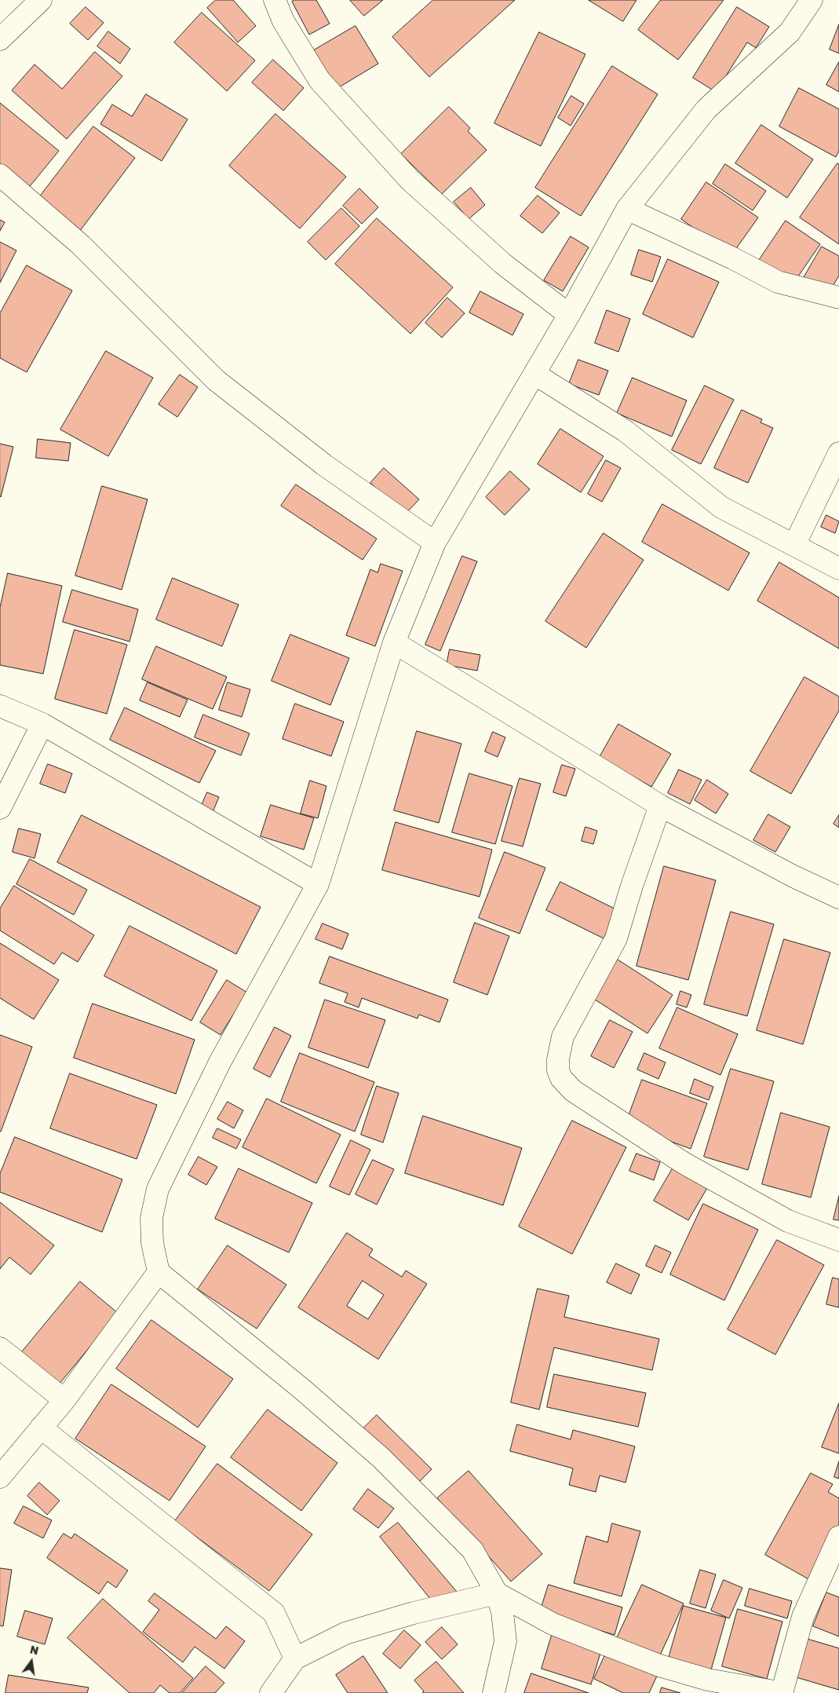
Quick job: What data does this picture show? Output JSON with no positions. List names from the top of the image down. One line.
{"north":"top"}
